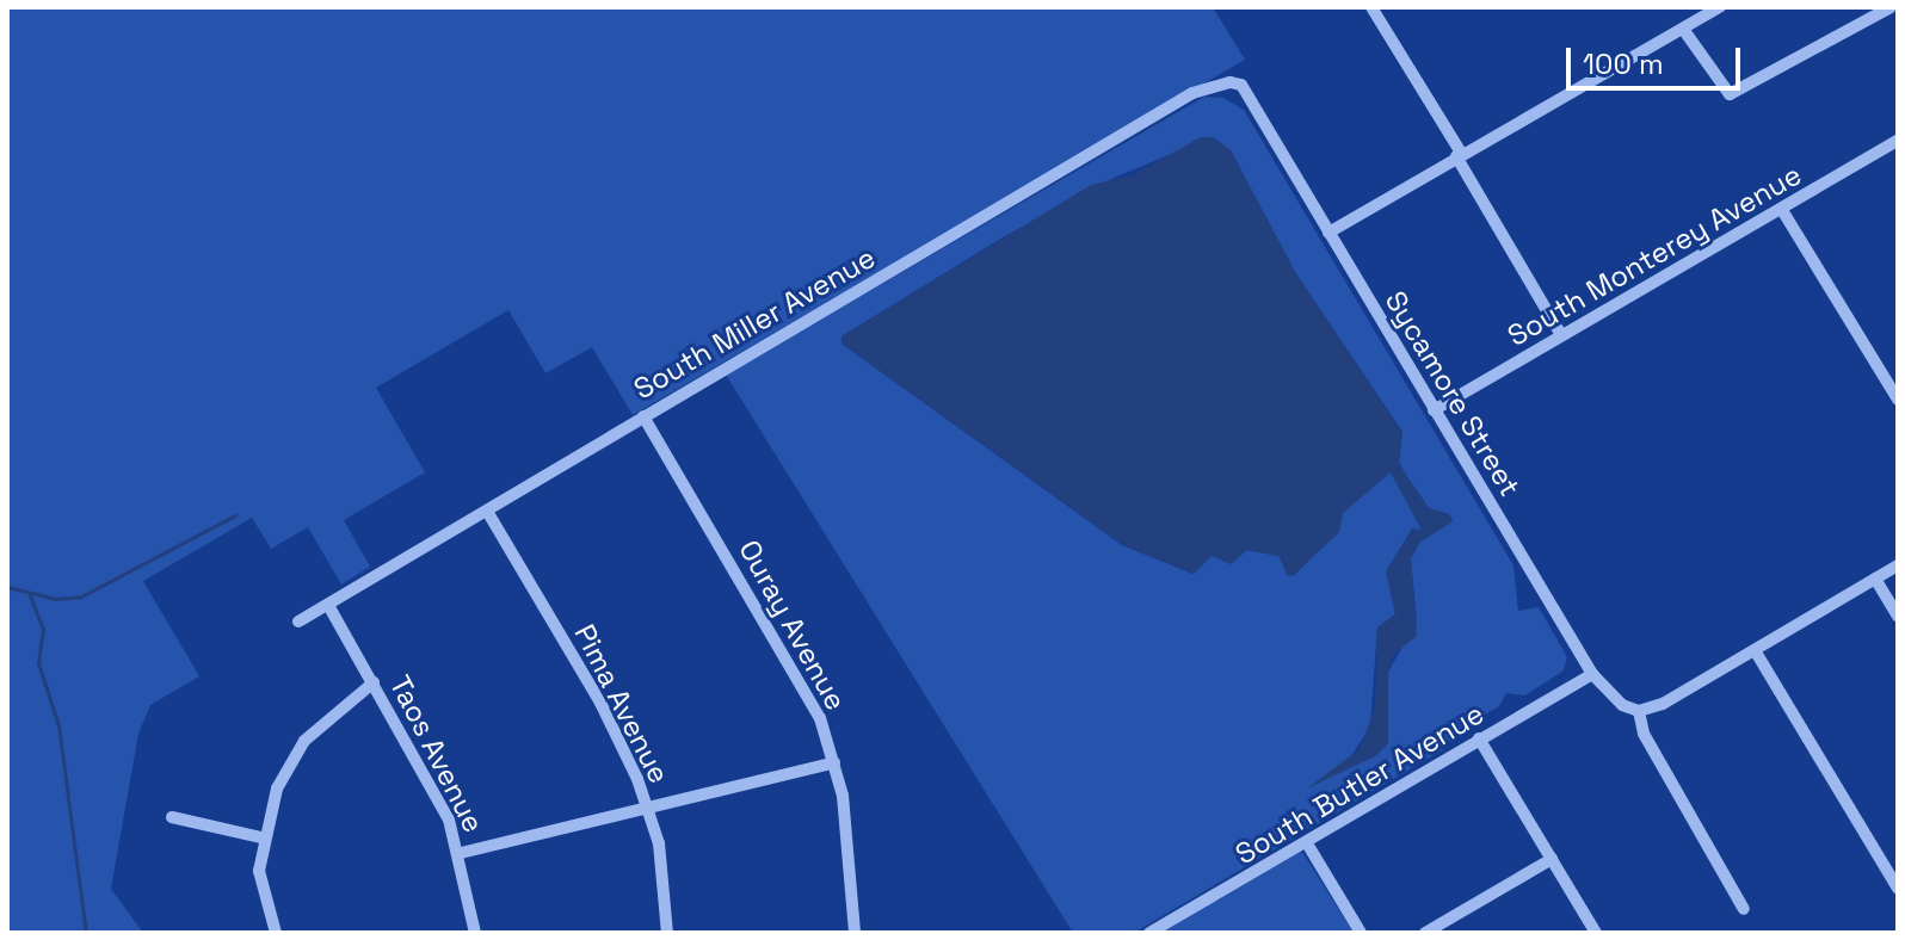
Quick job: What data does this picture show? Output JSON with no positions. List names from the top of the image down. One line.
{"streets":{"street":["South Monterey Avenue","South Miller Avenue","Sycamore Street","Ouray Avenue","Pima Avenue","Taos Avenue","South Butler Avenue"]},"crossings":[["South Monterey Avenue","Sycamore Street"],["South Miller Avenue","Sycamore Street"],["South Miller Avenue","Ouray Avenue"],["South Miller Avenue","Pima Avenue"],["South Miller Avenue","Taos Avenue"],["Sycamore Street","South Butler Avenue"]],"scale_bar":"100 m"}
